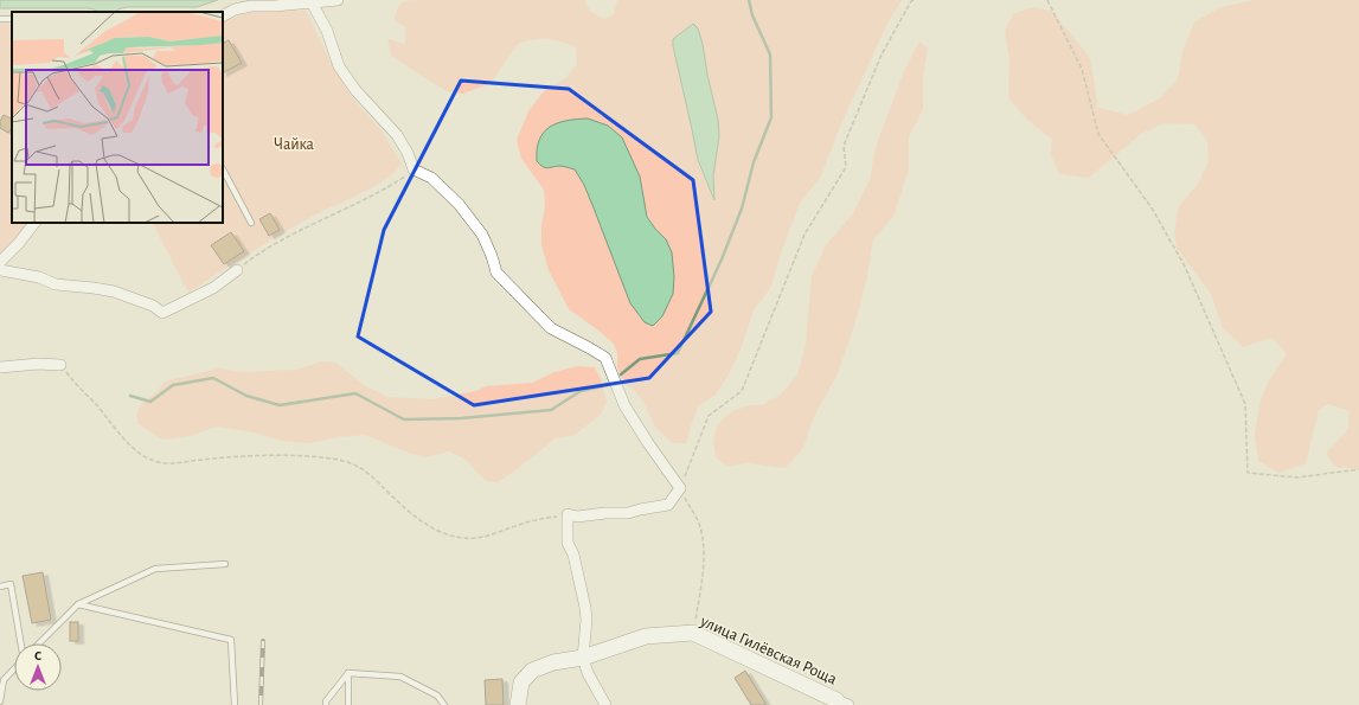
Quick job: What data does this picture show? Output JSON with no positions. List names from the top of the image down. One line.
{"streets":{"street":["улица Гилёвская Роща"]},"parks":["Чайка"],"north":"top"}
